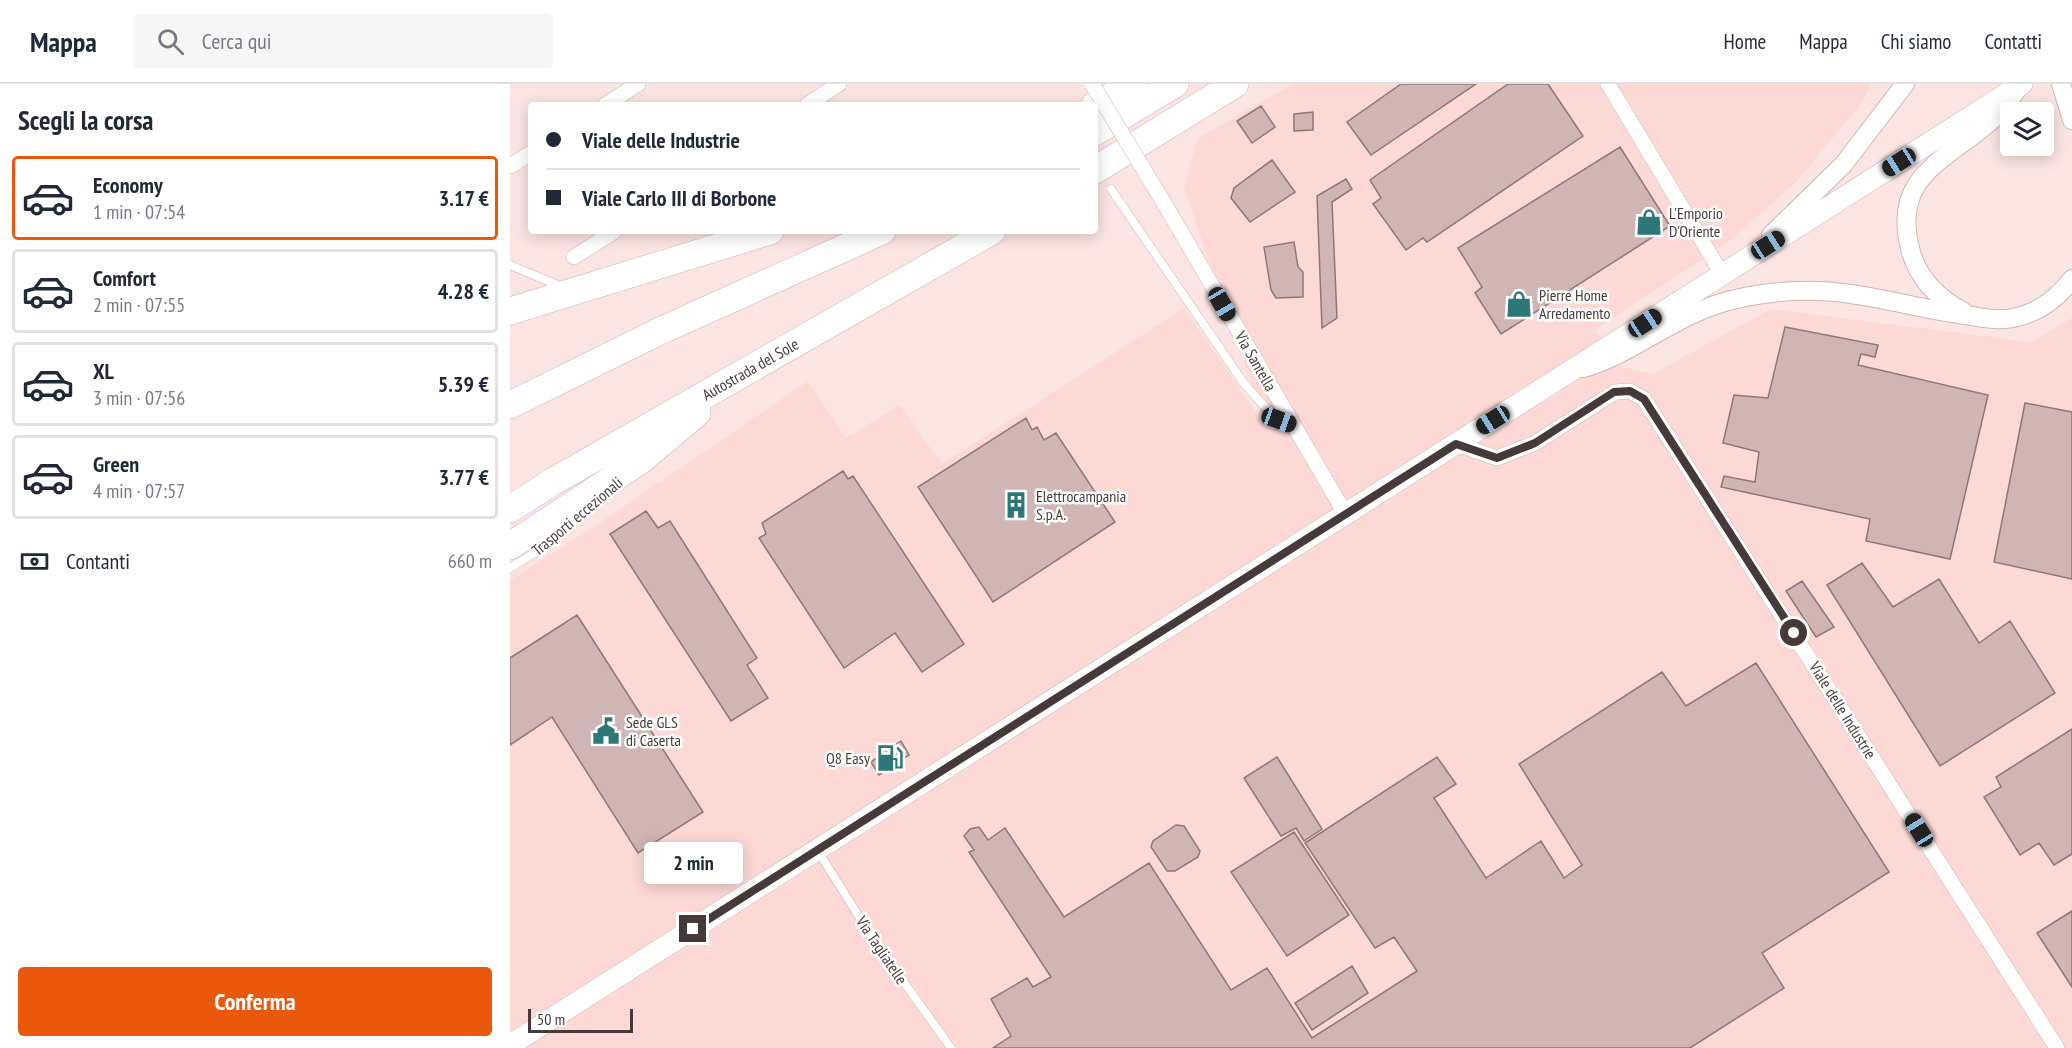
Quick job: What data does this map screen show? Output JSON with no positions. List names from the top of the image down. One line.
{"streets":{"highway":["Autostrada del Sole"],"street":["Via Santella","Viale delle Industrie"],"lane":["Trasporti eccezionali","Via Tagliatelle"]},"places":{"shop":["L'Emporio D'Oriente","Pierre Home Arredamento"],"building":["Elettrocampania S.p.A."],"public building":["Sede GLS di Caserta"],"fuel station":["Q8 Easy"]},"scale_bar":"50 m","page":{"header":"Mappa","search":"Cerca qui","nav":["Home","Mappa","Chi siamo","Contatti"],"heading":"Scegli la corsa","banner":["Viale delle Industrie","Viale Carlo III di Borbone"],"list":[{"name":"Economy","note":"1 min · 07:54","value":"3.17 €"},{"name":"Comfort","note":"2 min · 07:55","value":"4.28 €"},{"name":"XL","note":"3 min · 07:56","value":"5.39 €"},{"name":"Green","note":"4 min · 07:57","value":"3.77 €"}],"pay":["Contanti","660 m"],"bubble":"2 min","buttons":"Conferma","scale":"50 m"}}
